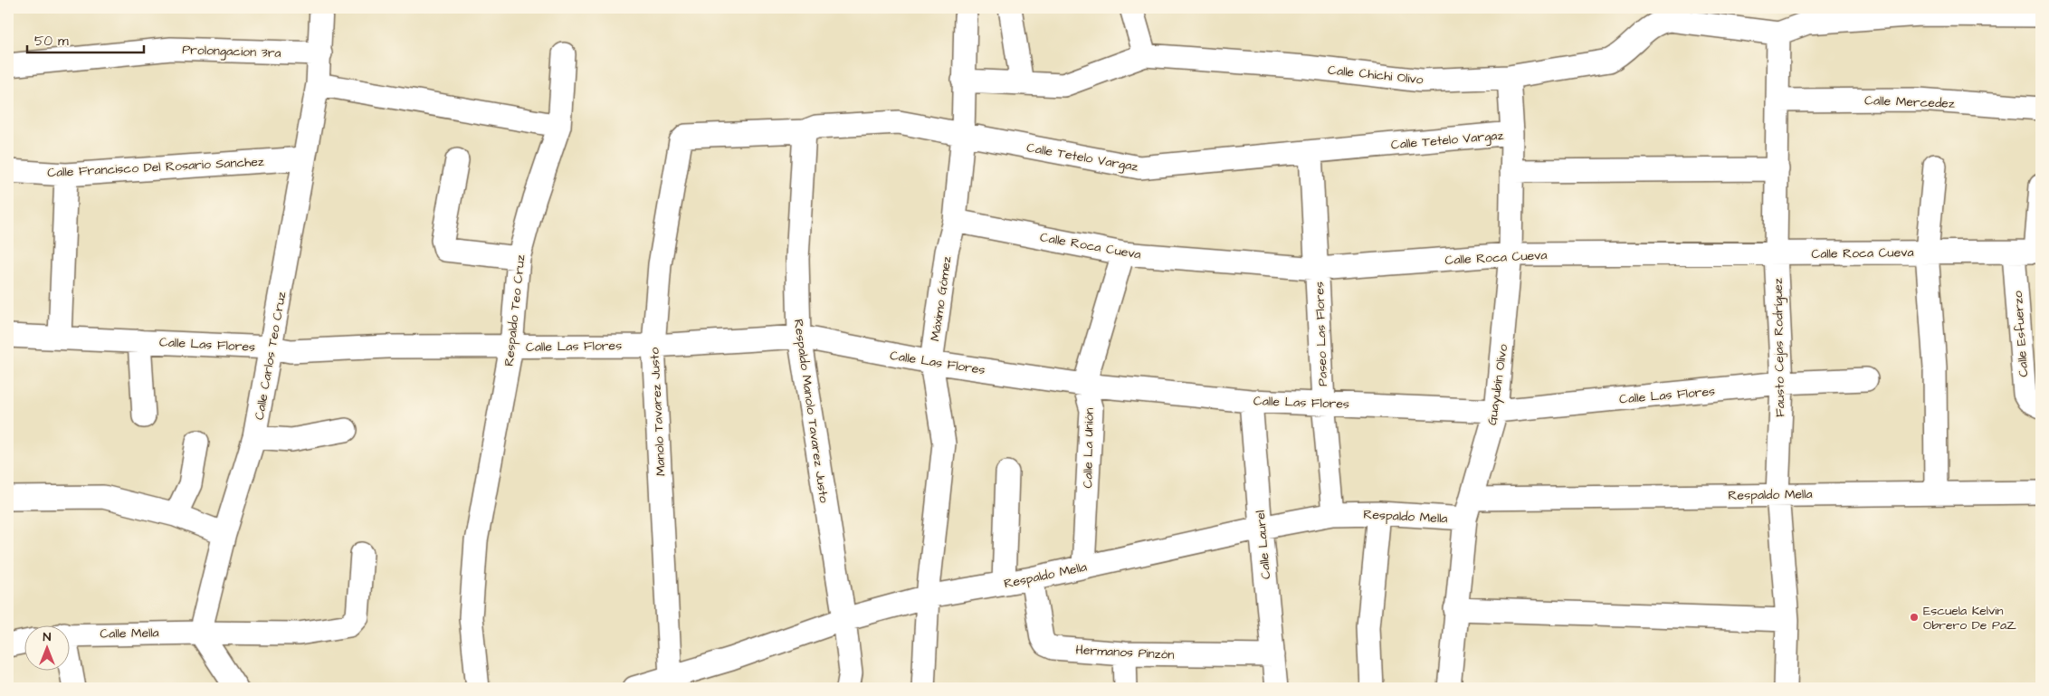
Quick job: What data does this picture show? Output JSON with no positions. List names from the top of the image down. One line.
{"streets":{"street":["Prolongacion 3ra","Calle Chichi Olivo","Calle Mercedez","Calle Tetelo Vargaz","Calle Francisco Del Rosario Sanchez","Calle Roca Cueva","Máximo Gómez","Respaldo Teo Cruz","Paseo Las Flores","Calle Esfuerzo","Calle Las Flores","Fausto Cejas Rodríguez","Calle Carlos Teo Cruz","Guayubín Olivo","Respaldo Manolo Tavarez Justo","Manolo Tavarez Justo","Calle La Unión","Respaldo Mella","Calle Laurel","Calle Mella","Hermanos Pinzón"]},"crossings":[["Prolongacion 3ra","Calle Carlos Teo Cruz"],["Calle Chichi Olivo","Máximo Gómez"],["Calle Chichi Olivo","Fausto Cejas Rodríguez"],["Calle Chichi Olivo","Guayubín Olivo"],["Calle Mercedez","Fausto Cejas Rodríguez"],["Calle Tetelo Vargaz","Máximo Gómez"],["Calle Tetelo Vargaz","Paseo Las Flores"],["Calle Tetelo Vargaz","Guayubín Olivo"],["Calle Tetelo Vargaz","Respaldo Manolo Tavarez Justo"],["Calle Tetelo Vargaz","Manolo Tavarez Justo"],["Calle Francisco Del Rosario Sanchez","Calle Carlos Teo Cruz"],["Calle Roca Cueva","Máximo Gómez"],["Calle Roca Cueva","Paseo Las Flores"],["Calle Roca Cueva","Calle Esfuerzo"],["Calle Roca Cueva","Fausto Cejas Rodríguez"],["Calle Roca Cueva","Guayubín Olivo"],["Máximo Gómez","Calle Las Flores"],["Máximo Gómez","Respaldo Mella"],["Respaldo Teo Cruz","Calle Las Flores"],["Paseo Las Flores","Calle Las Flores"],["Paseo Las Flores","Respaldo Mella"],["Calle Las Flores","Fausto Cejas Rodríguez"],["Calle Las Flores","Calle Carlos Teo Cruz"],["Calle Las Flores","Guayubín Olivo"],["Calle Las Flores","Respaldo Manolo Tavarez Justo"],["Calle Las Flores","Manolo Tavarez Justo"],["Calle Las Flores","Calle La Unión"],["Calle Las Flores","Calle Laurel"],["Fausto Cejas Rodríguez","Respaldo Mella"],["Calle Carlos Teo Cruz","Calle Mella"],["Guayubín Olivo","Respaldo Mella"],["Respaldo Manolo Tavarez Justo","Respaldo Mella"],["Manolo Tavarez Justo","Respaldo Mella"],["Calle La Unión","Respaldo Mella"],["Respaldo Mella","Calle Laurel"],["Respaldo Mella","Hermanos Pinzón"],["Calle Laurel","Hermanos Pinzón"]],"places":["Escuela Kelvin Obrero De PaZ"],"scale_bar":"50 m","north":"top"}
